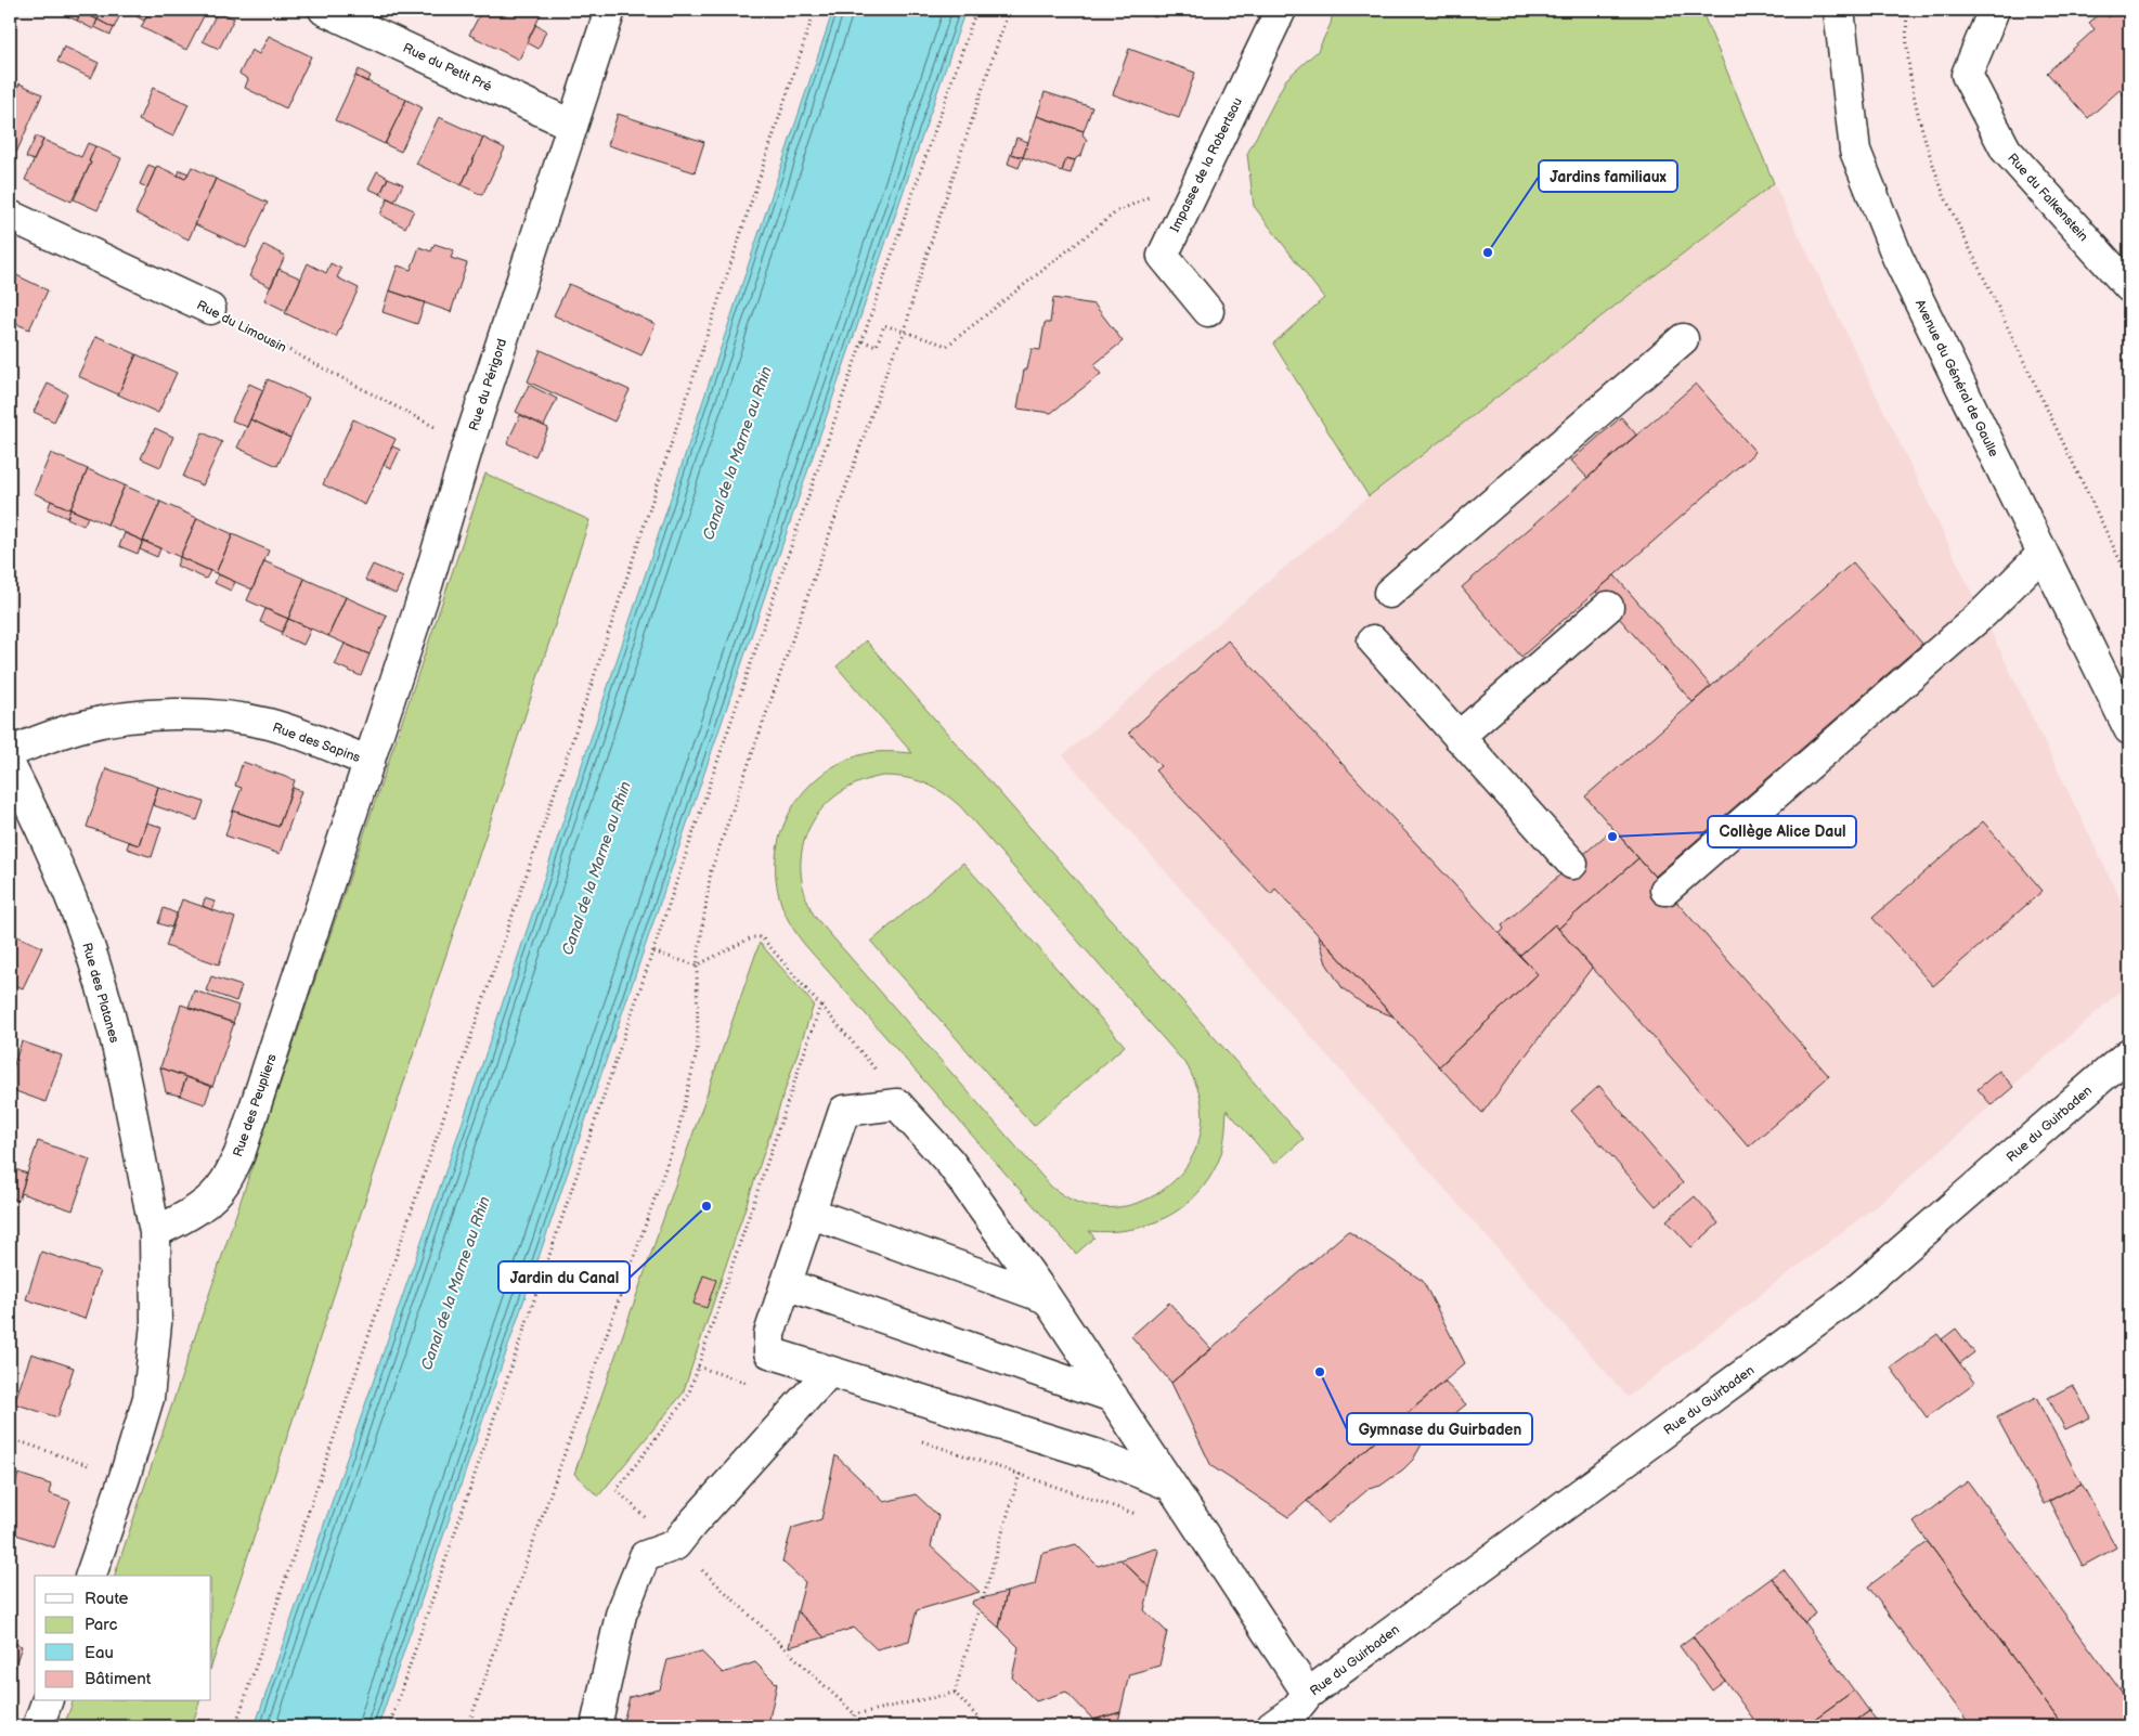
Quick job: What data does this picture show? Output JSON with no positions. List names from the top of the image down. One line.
{"streets":{"street":["Rue du Petit Pré","Impasse de la Robertsau","Rue du Falkenstein","Rue du Limousin","Avenue du Général de Gaulle","Rue du Périgord","Rue des Sapins","Rue des Platanes","Rue des Peupliers","Rue du Guirbaden"]},"crossings":[["Rue du Petit Pré","Rue du Périgord"],["Rue du Limousin","Rue du Périgord"],["Rue du Périgord","Rue des Sapins"],["Rue du Périgord","Rue des Peupliers"],["Rue des Sapins","Rue des Peupliers"],["Rue des Platanes","Rue des Peupliers"]],"water":["Canal de la Marne au Rhin"],"places":["Jardins familiaux","Collège Alice Daul","Jardin du Canal","Gymnase du Guirbaden"],"legend":["Route","Parc","Eau","Bâtiment"]}
